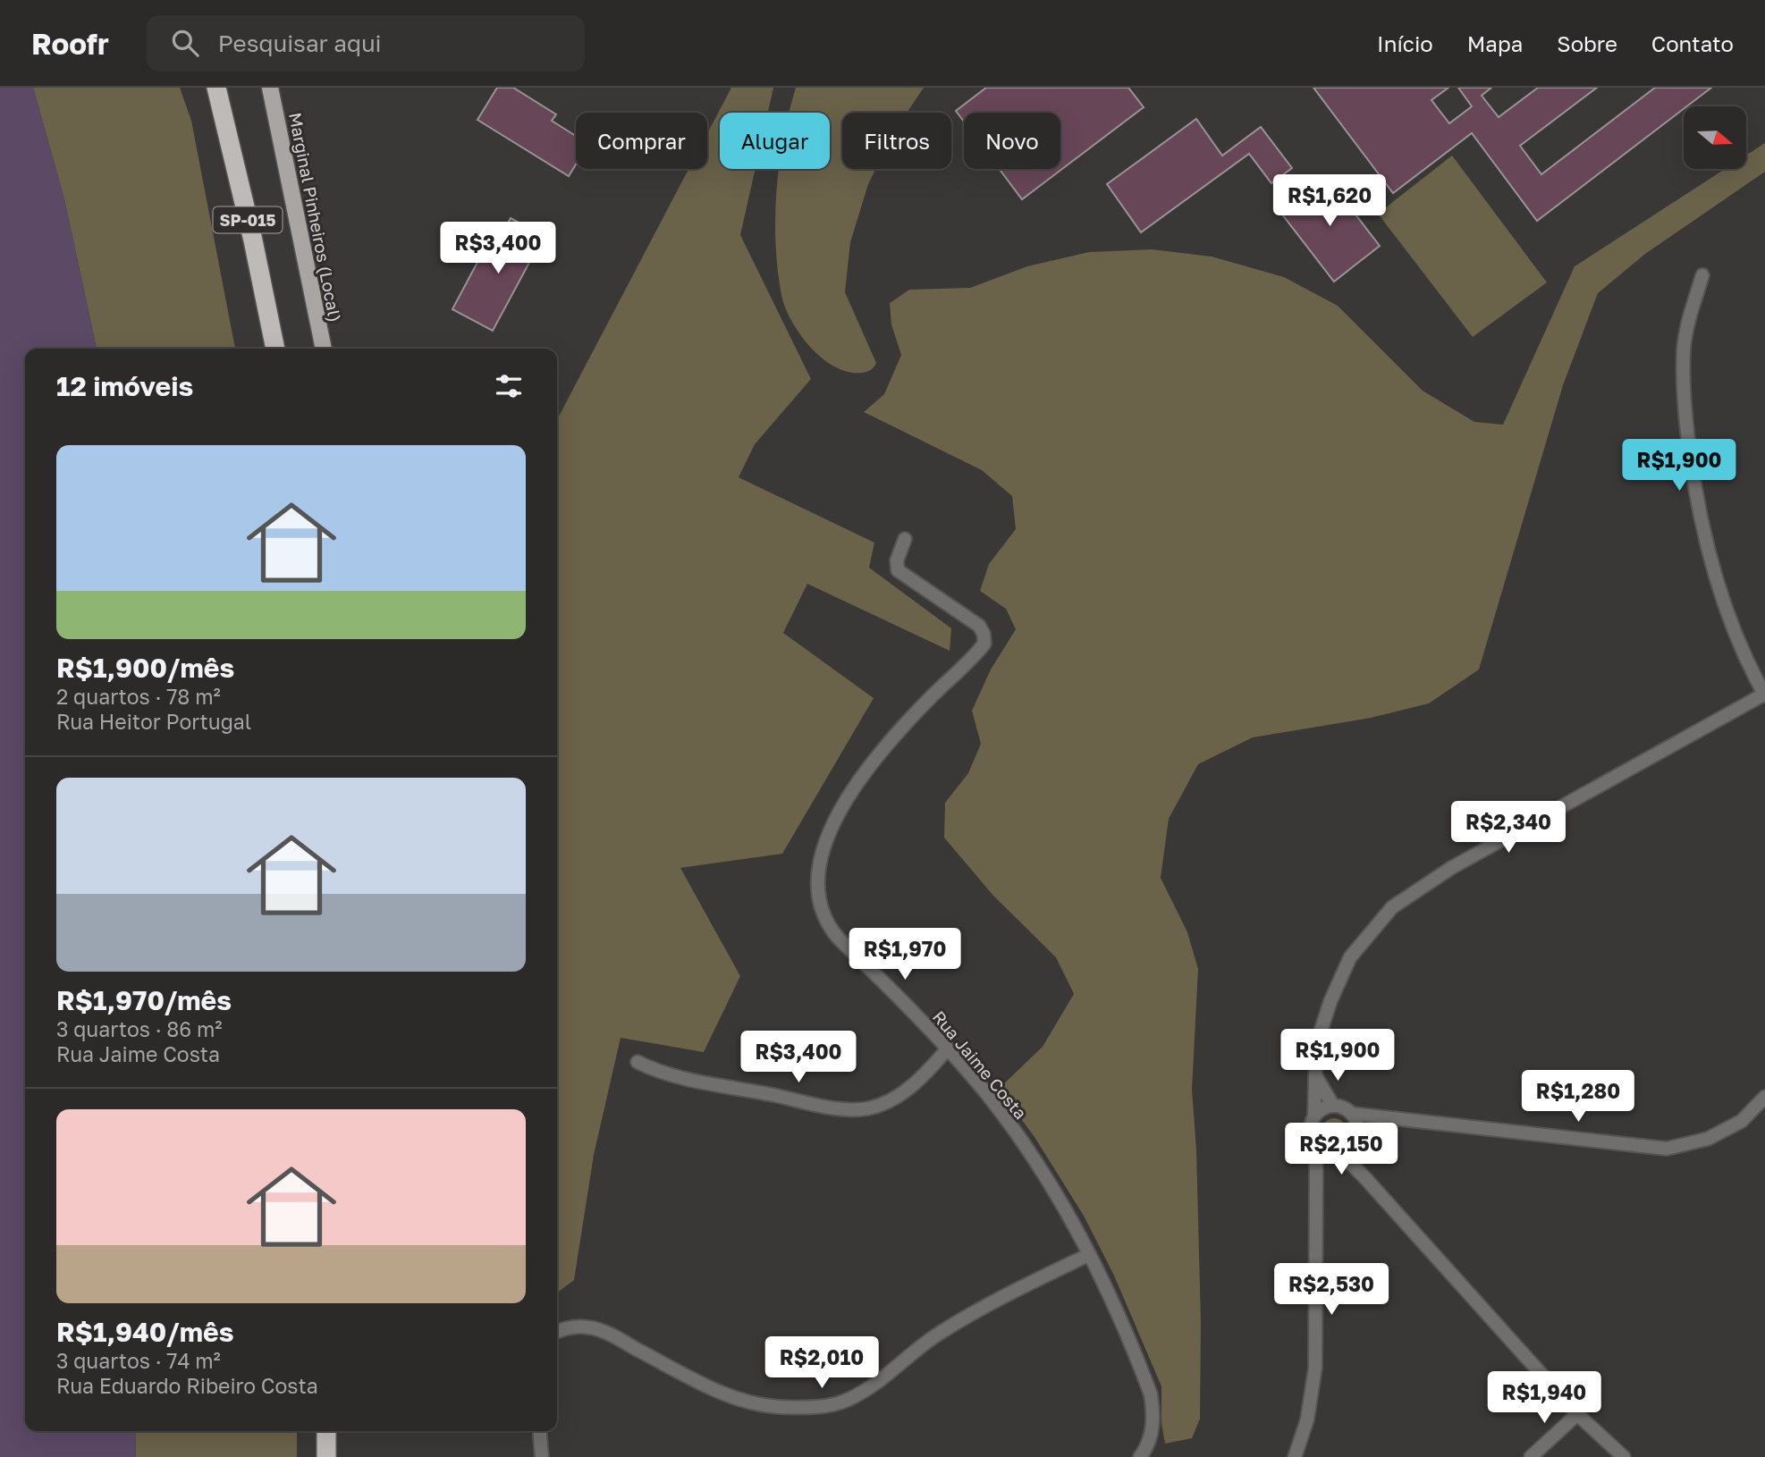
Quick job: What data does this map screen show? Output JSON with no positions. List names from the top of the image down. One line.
{"streets":{"highway":["SP-015"],"main road":["Marginal Pinheiros (Local)"],"street":["Rua Jaime Costa"]},"north":"right","page":{"header":"Roofr","search":"Pesquisar aqui","nav":["Início","Mapa","Sobre","Contato"],"chip":["Comprar","Alugar","Filtros","Novo"],"price":["R$1,620","R$3,400","R$1,900","R$2,340","R$1,970","R$1,900","R$3,400","R$1,280","R$2,150","R$2,530","R$2,010","R$1,940"],"heading":"12 imóveis","list":[{"name":"R$1,900/mês","note":"2 quartos · 78 m² · Rua Heitor Portugal"},{"name":"R$1,970/mês","note":"3 quartos · 86 m² · Rua Jaime Costa"},{"name":"R$1,940/mês","note":"3 quartos · 74 m² · Rua Eduardo Ribeiro Costa"}]}}
